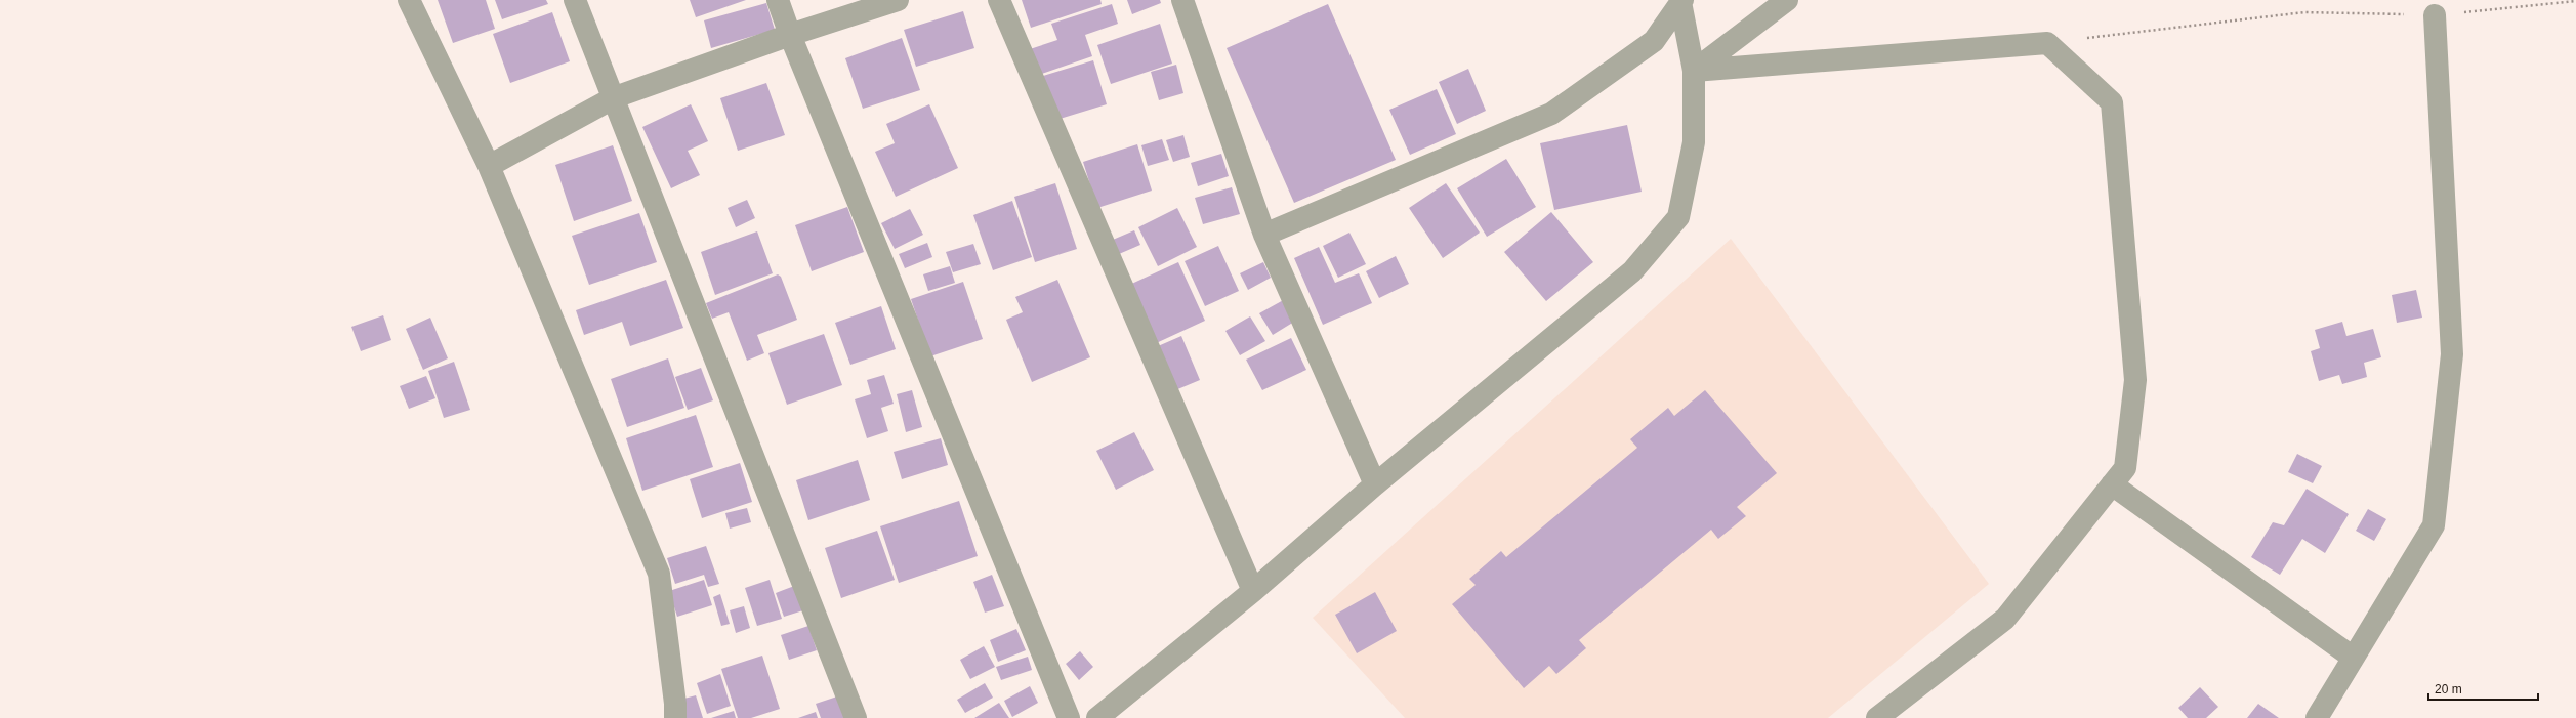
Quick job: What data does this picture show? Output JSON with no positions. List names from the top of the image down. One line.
{"scale_bar":"20 m"}
